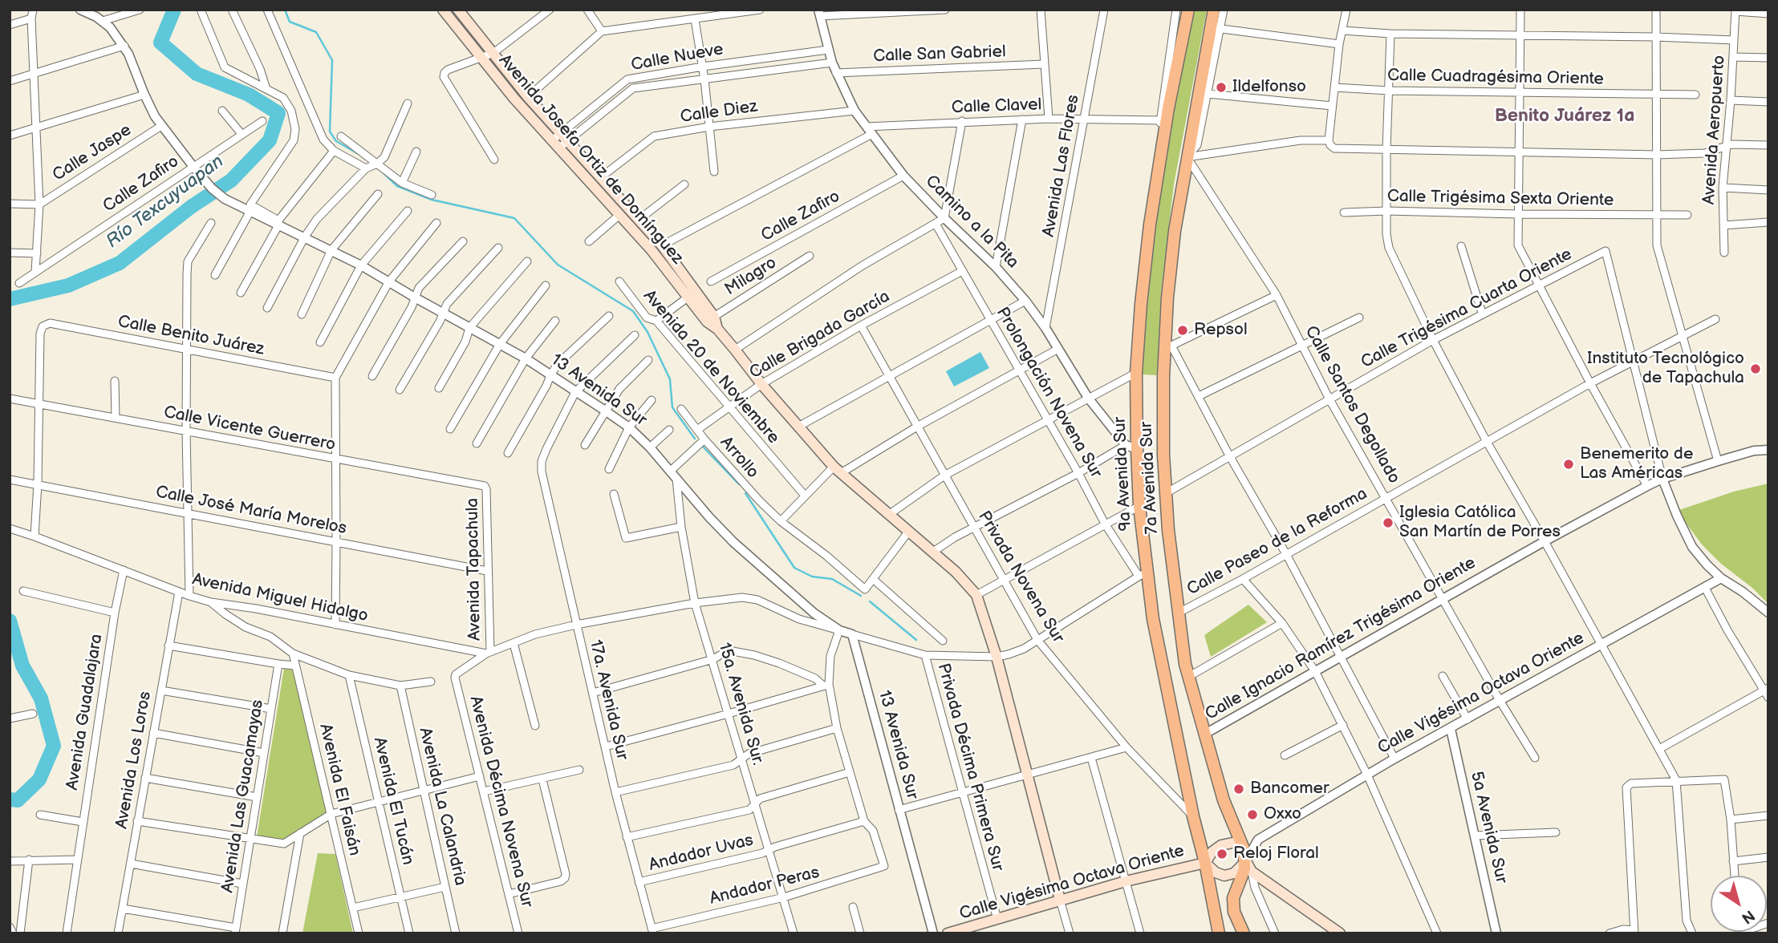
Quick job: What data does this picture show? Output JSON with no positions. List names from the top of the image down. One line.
{"streets":{"main road":["Avenida Josefa Ortiz de Domínguez","9a Avenida Sur","7a Avenida Sur","Calle Vigésima Octava Oriente"],"street":["Calle San Gabriel","Calle Nueve","Calle Cuadragésima Oriente","Calle Clavel","Calle Diez","Avenida Aeropuerto","Calle Jaspe","Avenida Las Flores","Calle Zafiro","Calle Trigésima Sexta Oriente","Camino a la Pita","Milagro","Calle Trigésima Cuarta Oriente","Calle Brigada García","Calle Benito Juárez","Avenida 20 de Noviembre","13 Avenida Sur","Prolongación Novena Sur","Calle Santos Degollado","Calle Vicente Guerrero","Arrollo","Calle José María Morelos","Calle Paseo de la Reforma","Avenida Tapachula","Privada Novena Sur","Avenida Miguel Hidalgo","Calle Ignacio Ramírez Trigésima Oriente","17a. Avenida Sur","15a. Avenida Sur.","Avenida Guadalajara","Avenida Los Loros","Privada Décima Primera Sur","Avenida El Faisán","Avenida Las Guacamayas","Avenida El Tucán","Avenida Décima Novena Sur","Avenida La Calandria","5a Avenida Sur","Andador Uvas","Andador Peras"]},"crossings":[["Calle San Gabriel","Camino a la Pita"],["Calle Nueve","Avenida Josefa Ortiz de Domínguez"],["Calle Nueve","Camino a la Pita"],["Calle Clavel","Avenida Las Flores"],["Calle Clavel","Camino a la Pita"],["Calle Diez","Avenida Josefa Ortiz de Domínguez"],["Calle Diez","Camino a la Pita"],["Calle Jaspe","13 Avenida Sur"],["Avenida Josefa Ortiz de Domínguez","Milagro"],["Avenida Josefa Ortiz de Domínguez","Calle Brigada García"],["Avenida Josefa Ortiz de Domínguez","Calle Vigésima Octava Oriente"],["Avenida Las Flores","Camino a la Pita"],["Calle Zafiro","Camino a la Pita"],["Calle Zafiro","13 Avenida Sur"],["Camino a la Pita","9a Avenida Sur"],["Calle Trigésima Cuarta Oriente","Calle Santos Degollado"],["Calle Trigésima Cuarta Oriente","7a Avenida Sur"],["Calle Trigésima Cuarta Oriente","Calle Paseo de la Reforma"],["Calle Brigada García","Avenida 20 de Noviembre"],["Calle Brigada García","Prolongación Novena Sur"],["Calle Brigada García","Arrollo"],["Calle Brigada García","Privada Novena Sur"],["Calle Benito Juárez","Calle Vicente Guerrero"],["13 Avenida Sur","17a. Avenida Sur"],["13 Avenida Sur","15a. Avenida Sur."],["Prolongación Novena Sur","9a Avenida Sur"],["Calle Santos Degollado","7a Avenida Sur"],["Calle Santos Degollado","Calle Paseo de la Reforma"],["Calle Santos Degollado","Calle Ignacio Ramírez Trigésima Oriente"],["Calle Santos Degollado","Calle Vigésima Octava Oriente"],["Calle Vicente Guerrero","Avenida Tapachula"],["9a Avenida Sur","7a Avenida Sur"],["9a Avenida Sur","Privada Novena Sur"],["9a Avenida Sur","Calle Vigésima Octava Oriente"],["7a Avenida Sur","Calle Paseo de la Reforma"],["7a Avenida Sur","Calle Ignacio Ramírez Trigésima Oriente"],["7a Avenida Sur","Calle Vigésima Octava Oriente"],["Calle José María Morelos","Avenida Tapachula"],["Avenida Tapachula","Avenida Miguel Hidalgo"],["Avenida Tapachula","Avenida Décima Novena Sur"],["Avenida Miguel Hidalgo","Avenida Guadalajara"],["Avenida Miguel Hidalgo","Avenida Los Loros"],["Avenida Miguel Hidalgo","Avenida Décima Novena Sur"],["Calle Vigésima Octava Oriente","Privada Décima Primera Sur"],["Calle Vigésima Octava Oriente","5a Avenida Sur"],["17a. Avenida Sur","Andador Uvas"],["17a. Avenida Sur","Andador Peras"],["15a. Avenida Sur.","Andador Uvas"],["15a. Avenida Sur.","Andador Peras"],["Andador Uvas","Andador Peras"]],"districts":["Benito Juárez 1a"],"water":["Río Texcuyuapan"],"places":["Ildelfonso","Repsol","Instituto Tecnológico de Tapachula","Benemerito de Las Américas","Iglesia Católica San Martín de Porres","Bancomer","Oxxo","Reloj Floral"],"north":"bottom right"}
